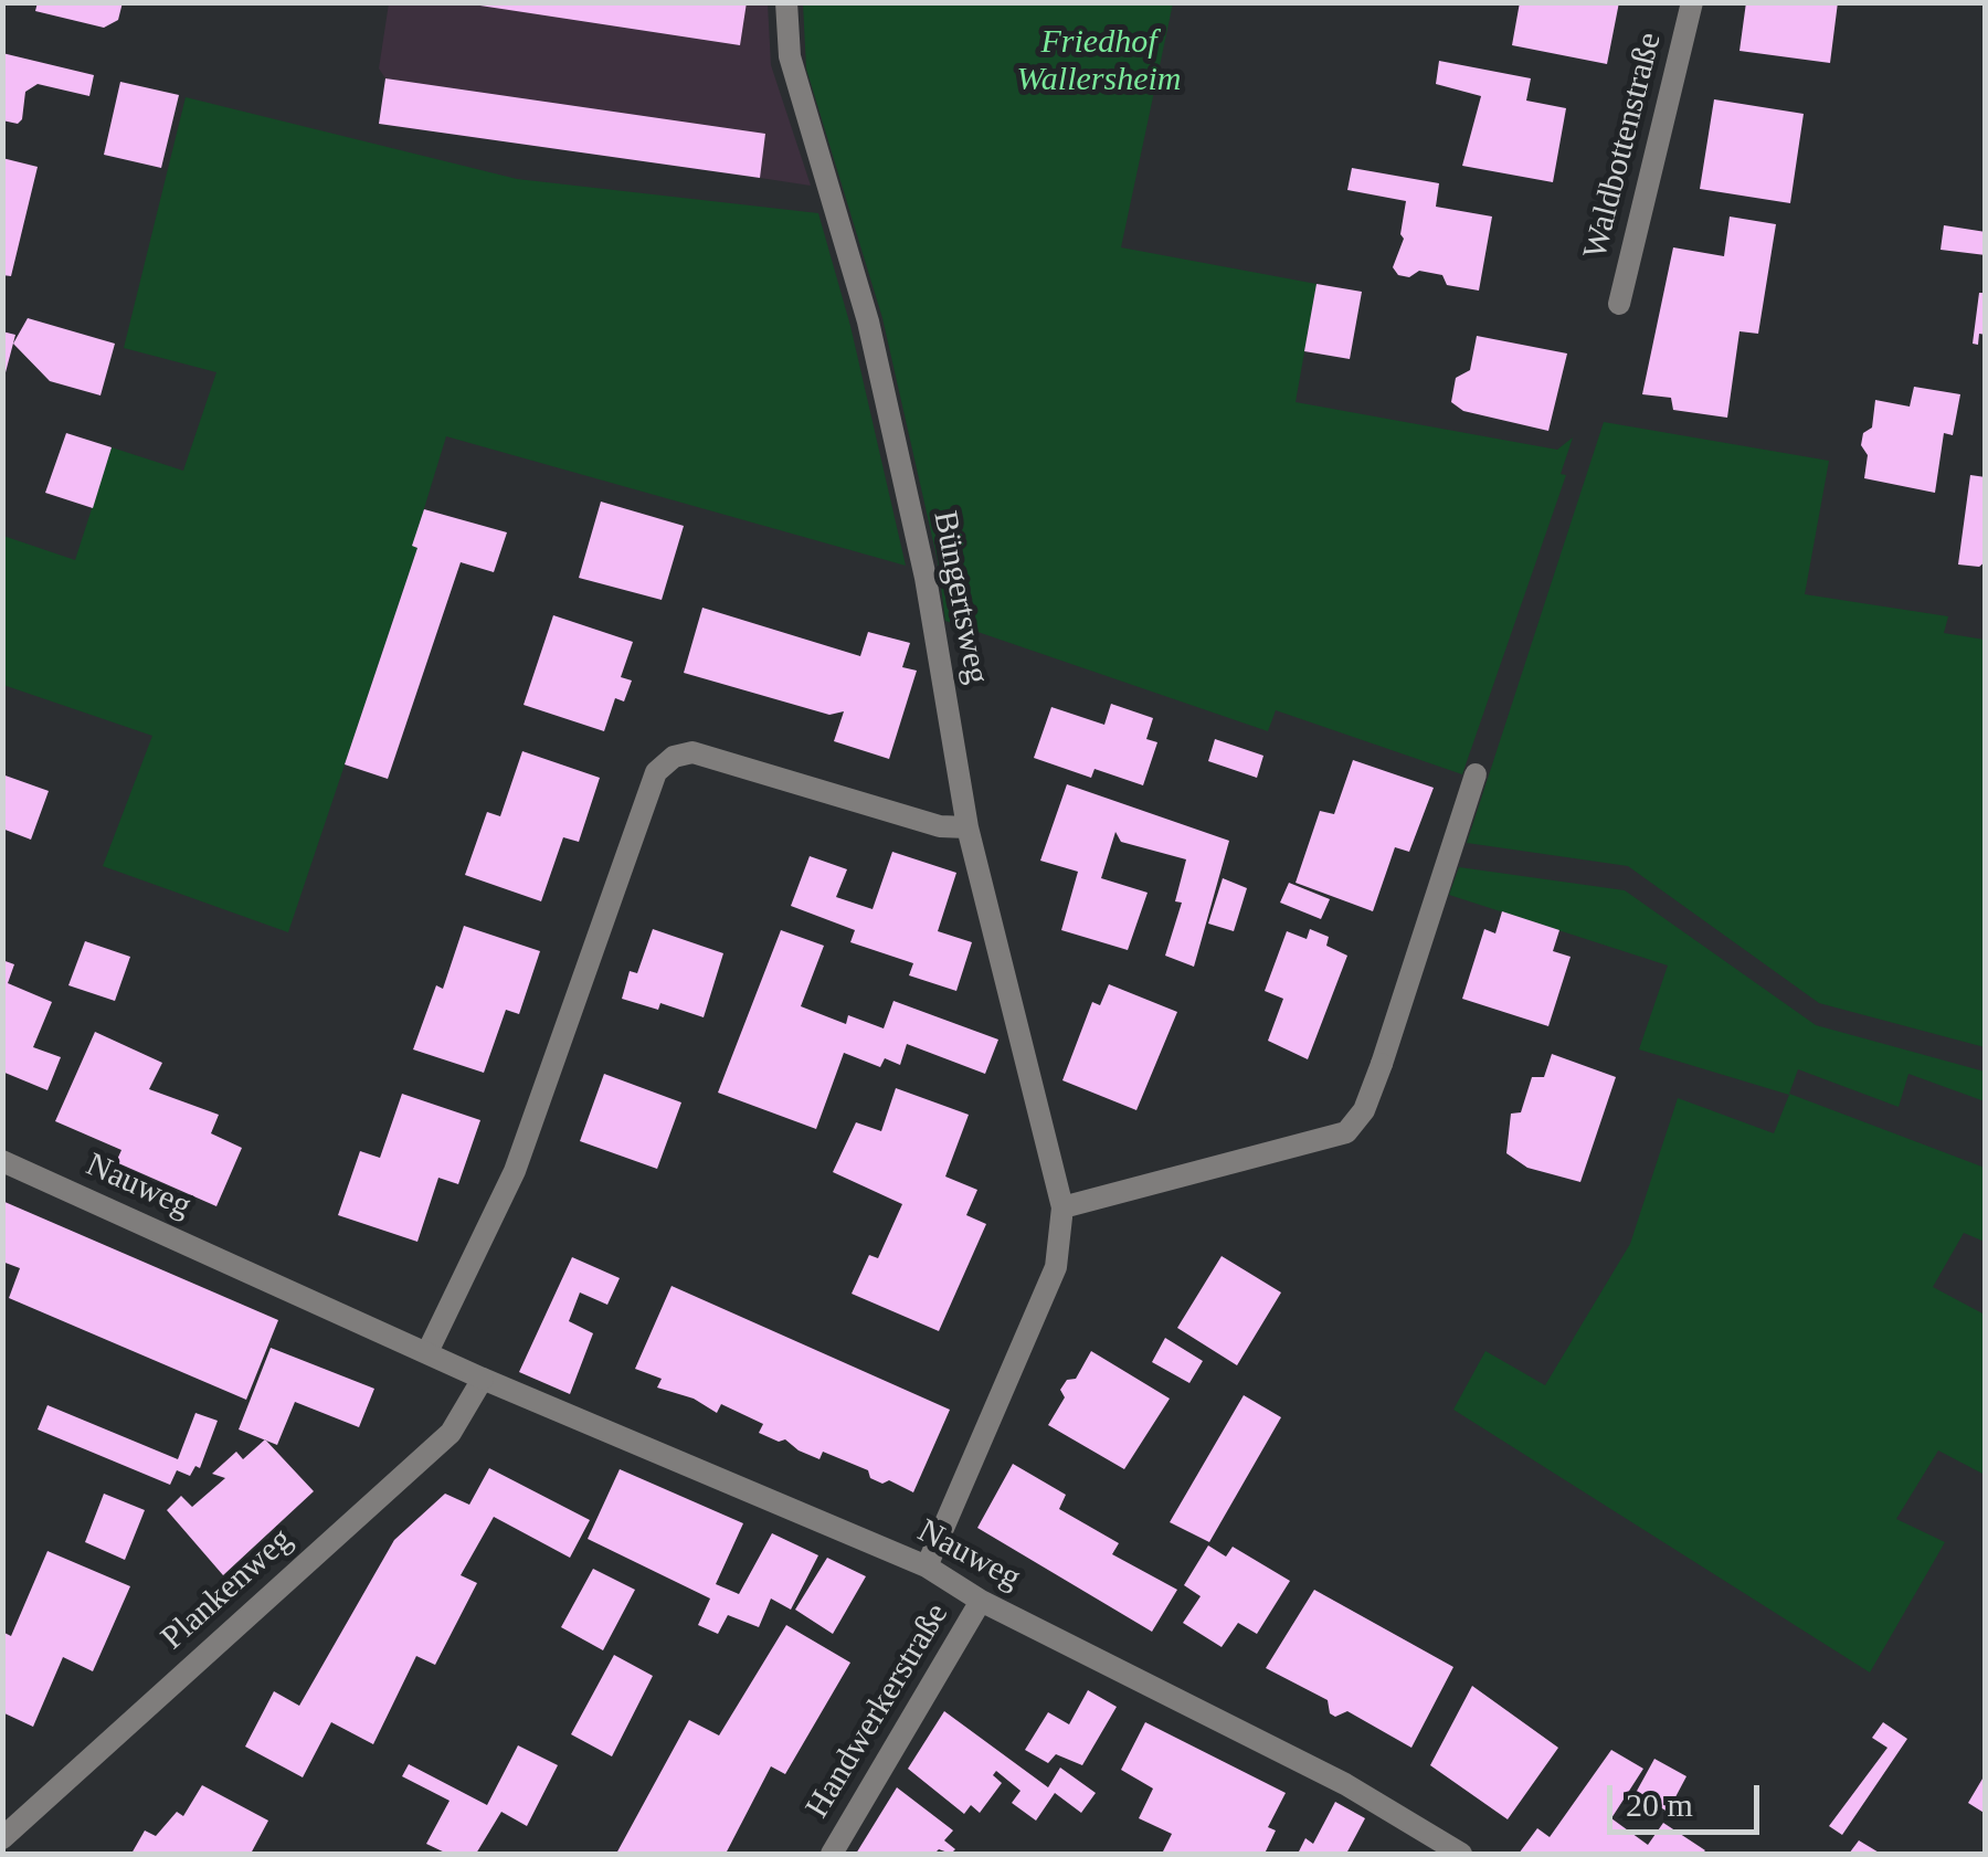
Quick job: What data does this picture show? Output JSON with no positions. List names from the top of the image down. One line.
{"streets":{"street":["Waldbottenstraße","Büngertsweg","Nauweg","Plankenweg","Handwerkerstraße"]},"crossings":[["Büngertsweg","Nauweg"],["Nauweg","Plankenweg"],["Nauweg","Handwerkerstraße"]],"parks":["Friedhof Wallersheim"],"scale_bar":"20 m"}
